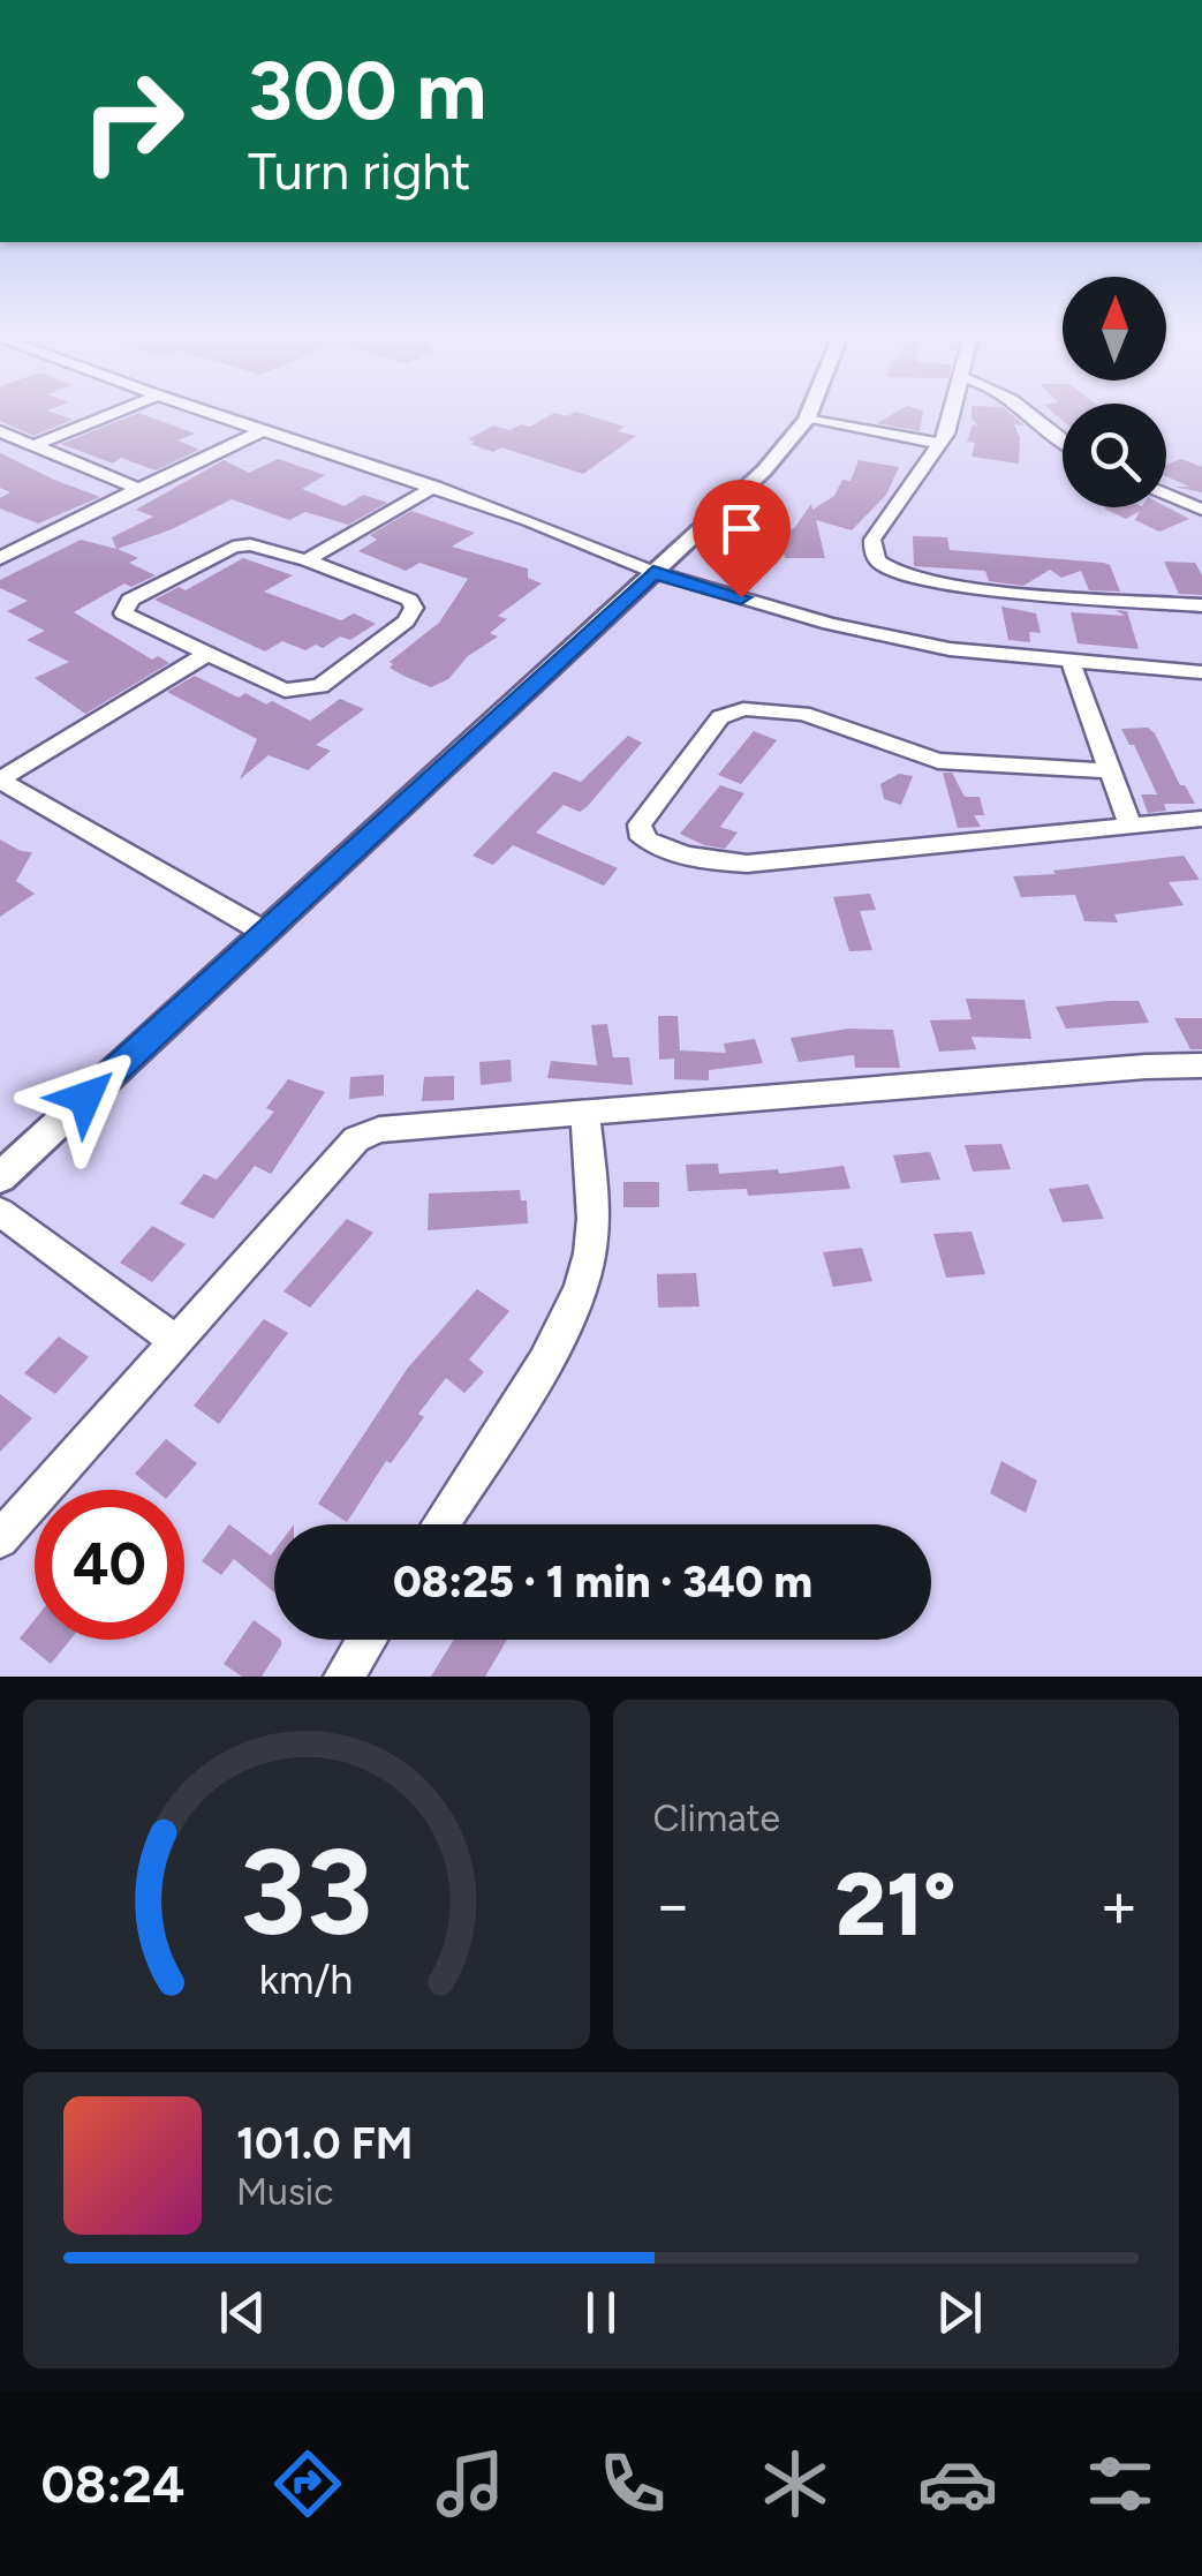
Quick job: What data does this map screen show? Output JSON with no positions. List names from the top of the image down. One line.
{"north":"top","page":{"turn":["300 m","Turn right"],"limit":"40","trip":"08:25 · 1 min · 340 m","tile":"Climate","heat":["−","21°","+"],"song":["101.0 FM","Music"],"tabs":"08:24","gauge":["33","km/h"]}}
